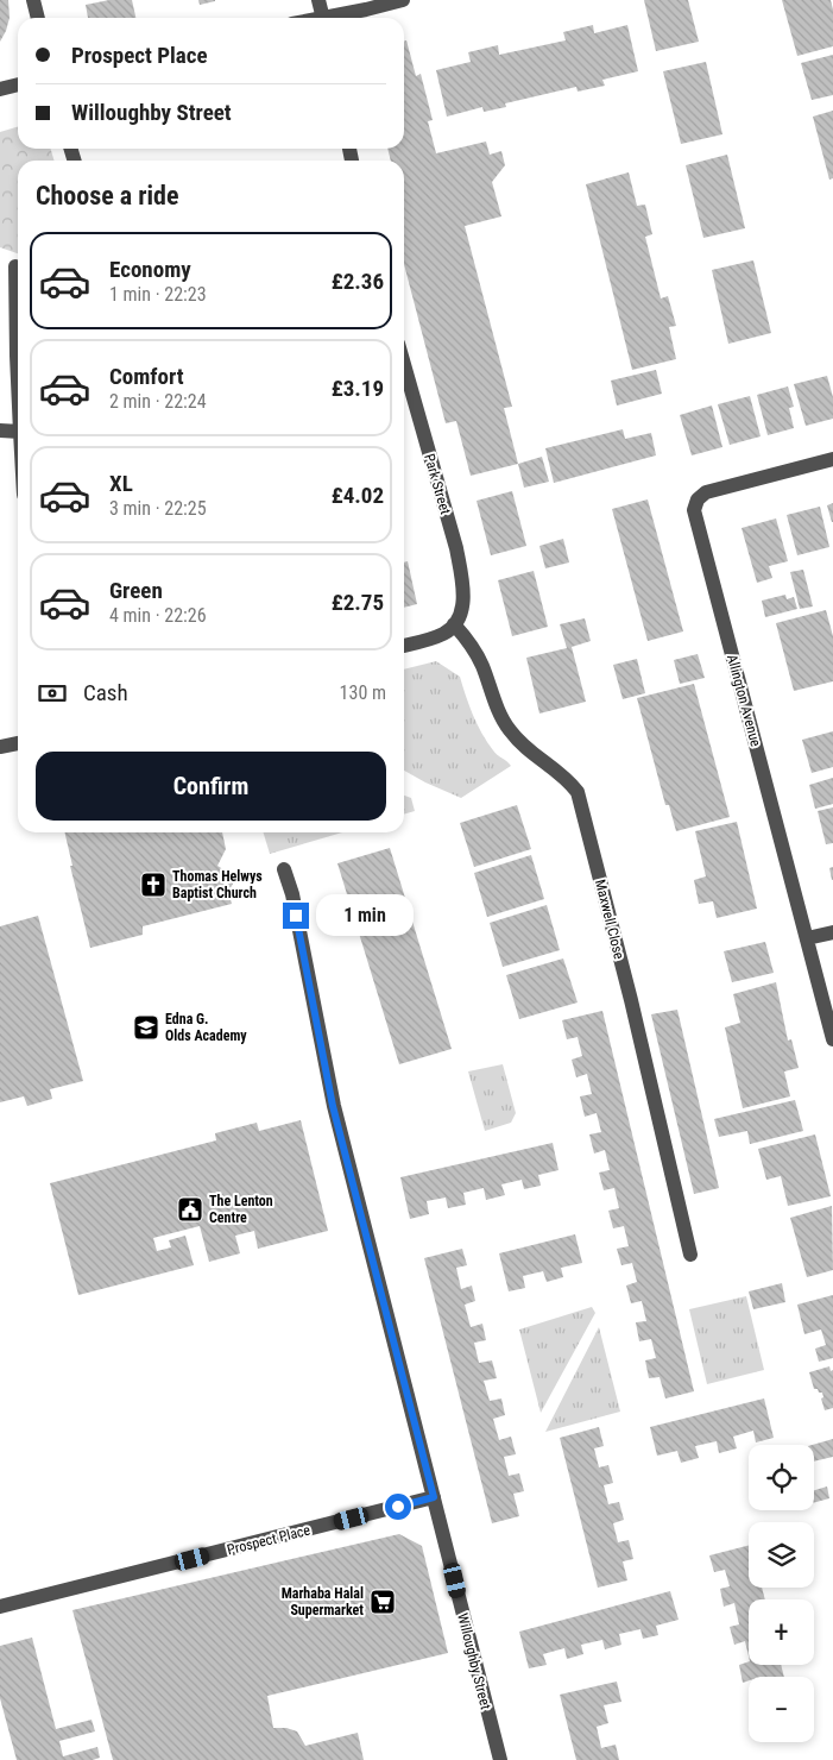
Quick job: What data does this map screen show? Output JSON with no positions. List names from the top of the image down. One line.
{"streets":{"street":["Park Street","Allington Avenue","Maxwell Close","Prospect Place","Willoughby Street"]},"crossings":[["Park Street","Maxwell Close"],["Prospect Place","Willoughby Street"]],"places":{"church":["Thomas Helwys Baptist Church"],"school or university":["Edna G. Olds Academy"],"public building":["The Lenton Centre"],"supermarket":["Marhaba Halal Supermarket"]},"page":{"banner":["Prospect Place","Willoughby Street"],"heading":"Choose a ride","list":[{"name":"Economy","note":"1 min · 22:23","value":"£2.36"},{"name":"Comfort","note":"2 min · 22:24","value":"£3.19"},{"name":"XL","note":"3 min · 22:25","value":"£4.02"},{"name":"Green","note":"4 min · 22:26","value":"£2.75"}],"pay":["Cash","130 m"],"buttons":"Confirm","bubble":"1 min","map_buttons":["+","−"]}}
